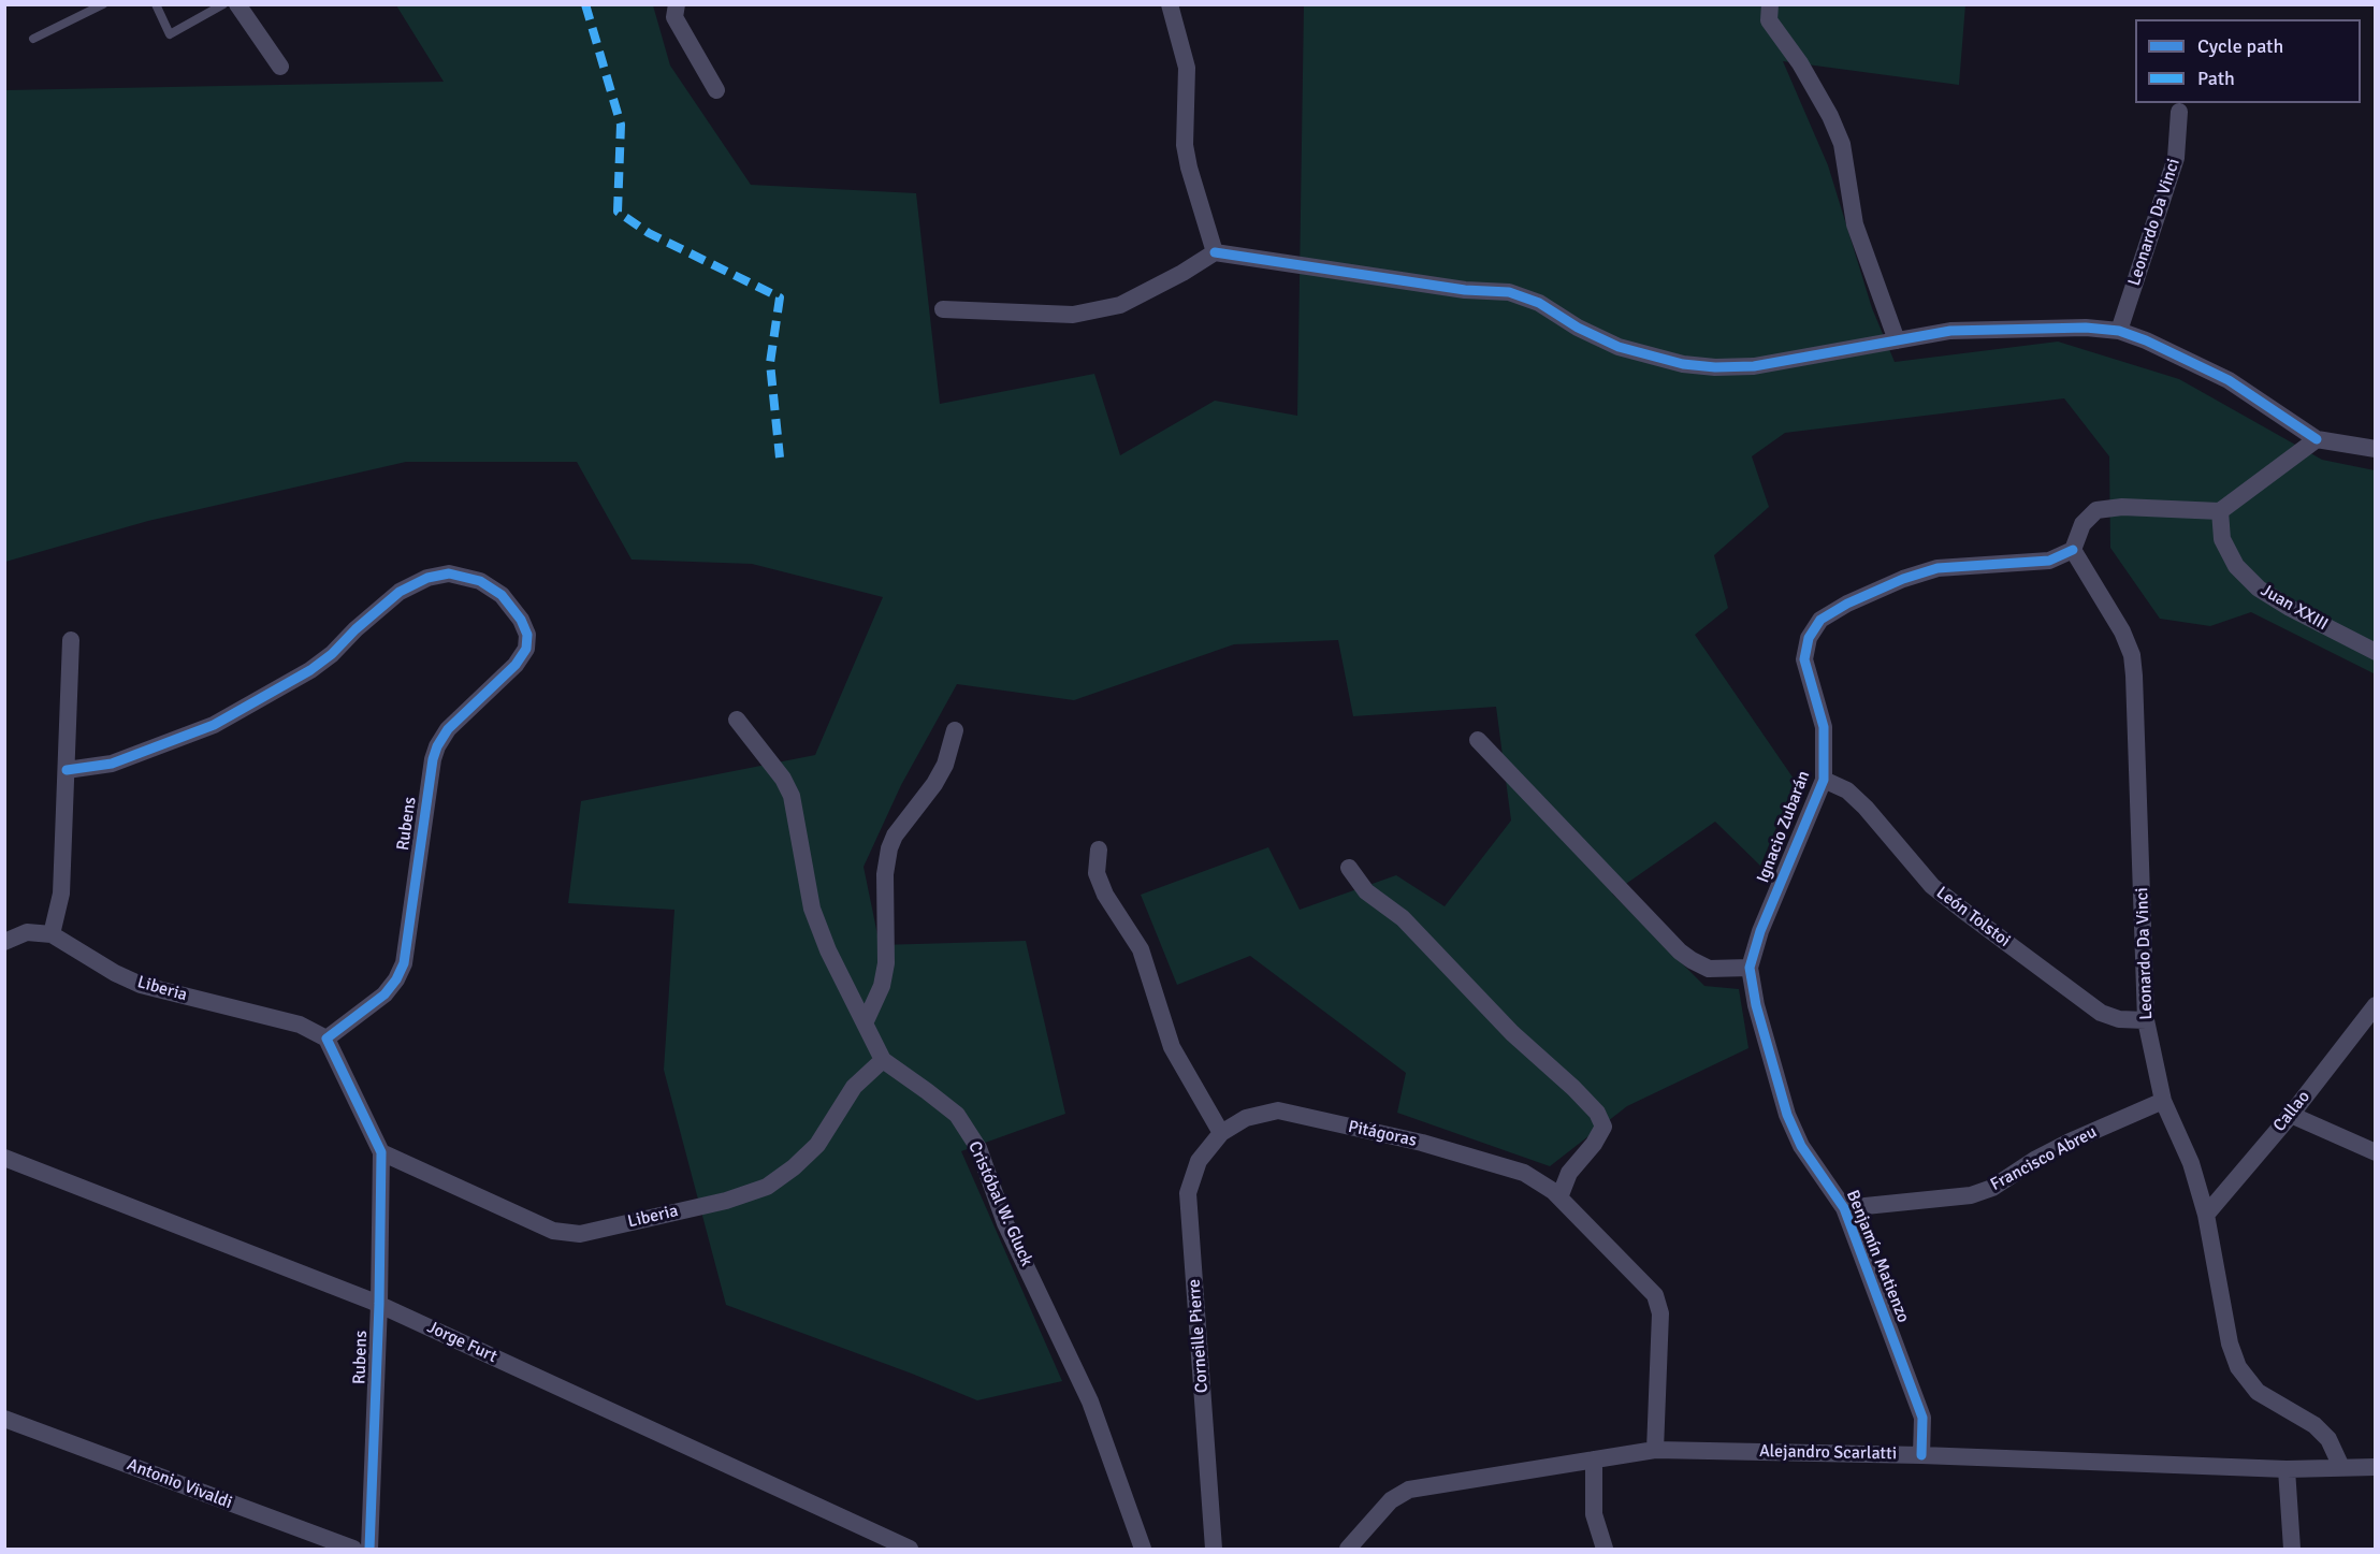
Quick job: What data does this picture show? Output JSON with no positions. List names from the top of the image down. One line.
{"streets":{"street":["Leonardo Da Vinci","Juan XXIII","Rubens","Ignacio Zubarán","León Tolstoi","Liberia","Callao","Pitágoras","Francisco Abreu","Cristóbal W. Gluck","Benjamín Matienzo","Corneille Pierre","Jorge Furt","Alejandro Scarlatti","Antonio Vivaldi"]},"crossings":[["Leonardo Da Vinci","Ignacio Zubarán"],["Leonardo Da Vinci","León Tolstoi"],["Leonardo Da Vinci","Callao"],["Leonardo Da Vinci","Francisco Abreu"],["Leonardo Da Vinci","Alejandro Scarlatti"],["Rubens","Liberia"],["Rubens","Jorge Furt"],["Ignacio Zubarán","León Tolstoi"],["Ignacio Zubarán","Benjamín Matienzo"],["Liberia","Cristóbal W. Gluck"],["Pitágoras","Corneille Pierre"],["Pitágoras","Alejandro Scarlatti"],["Francisco Abreu","Benjamín Matienzo"],["Benjamín Matienzo","Alejandro Scarlatti"]],"legend":["Cycle path","Path"]}
